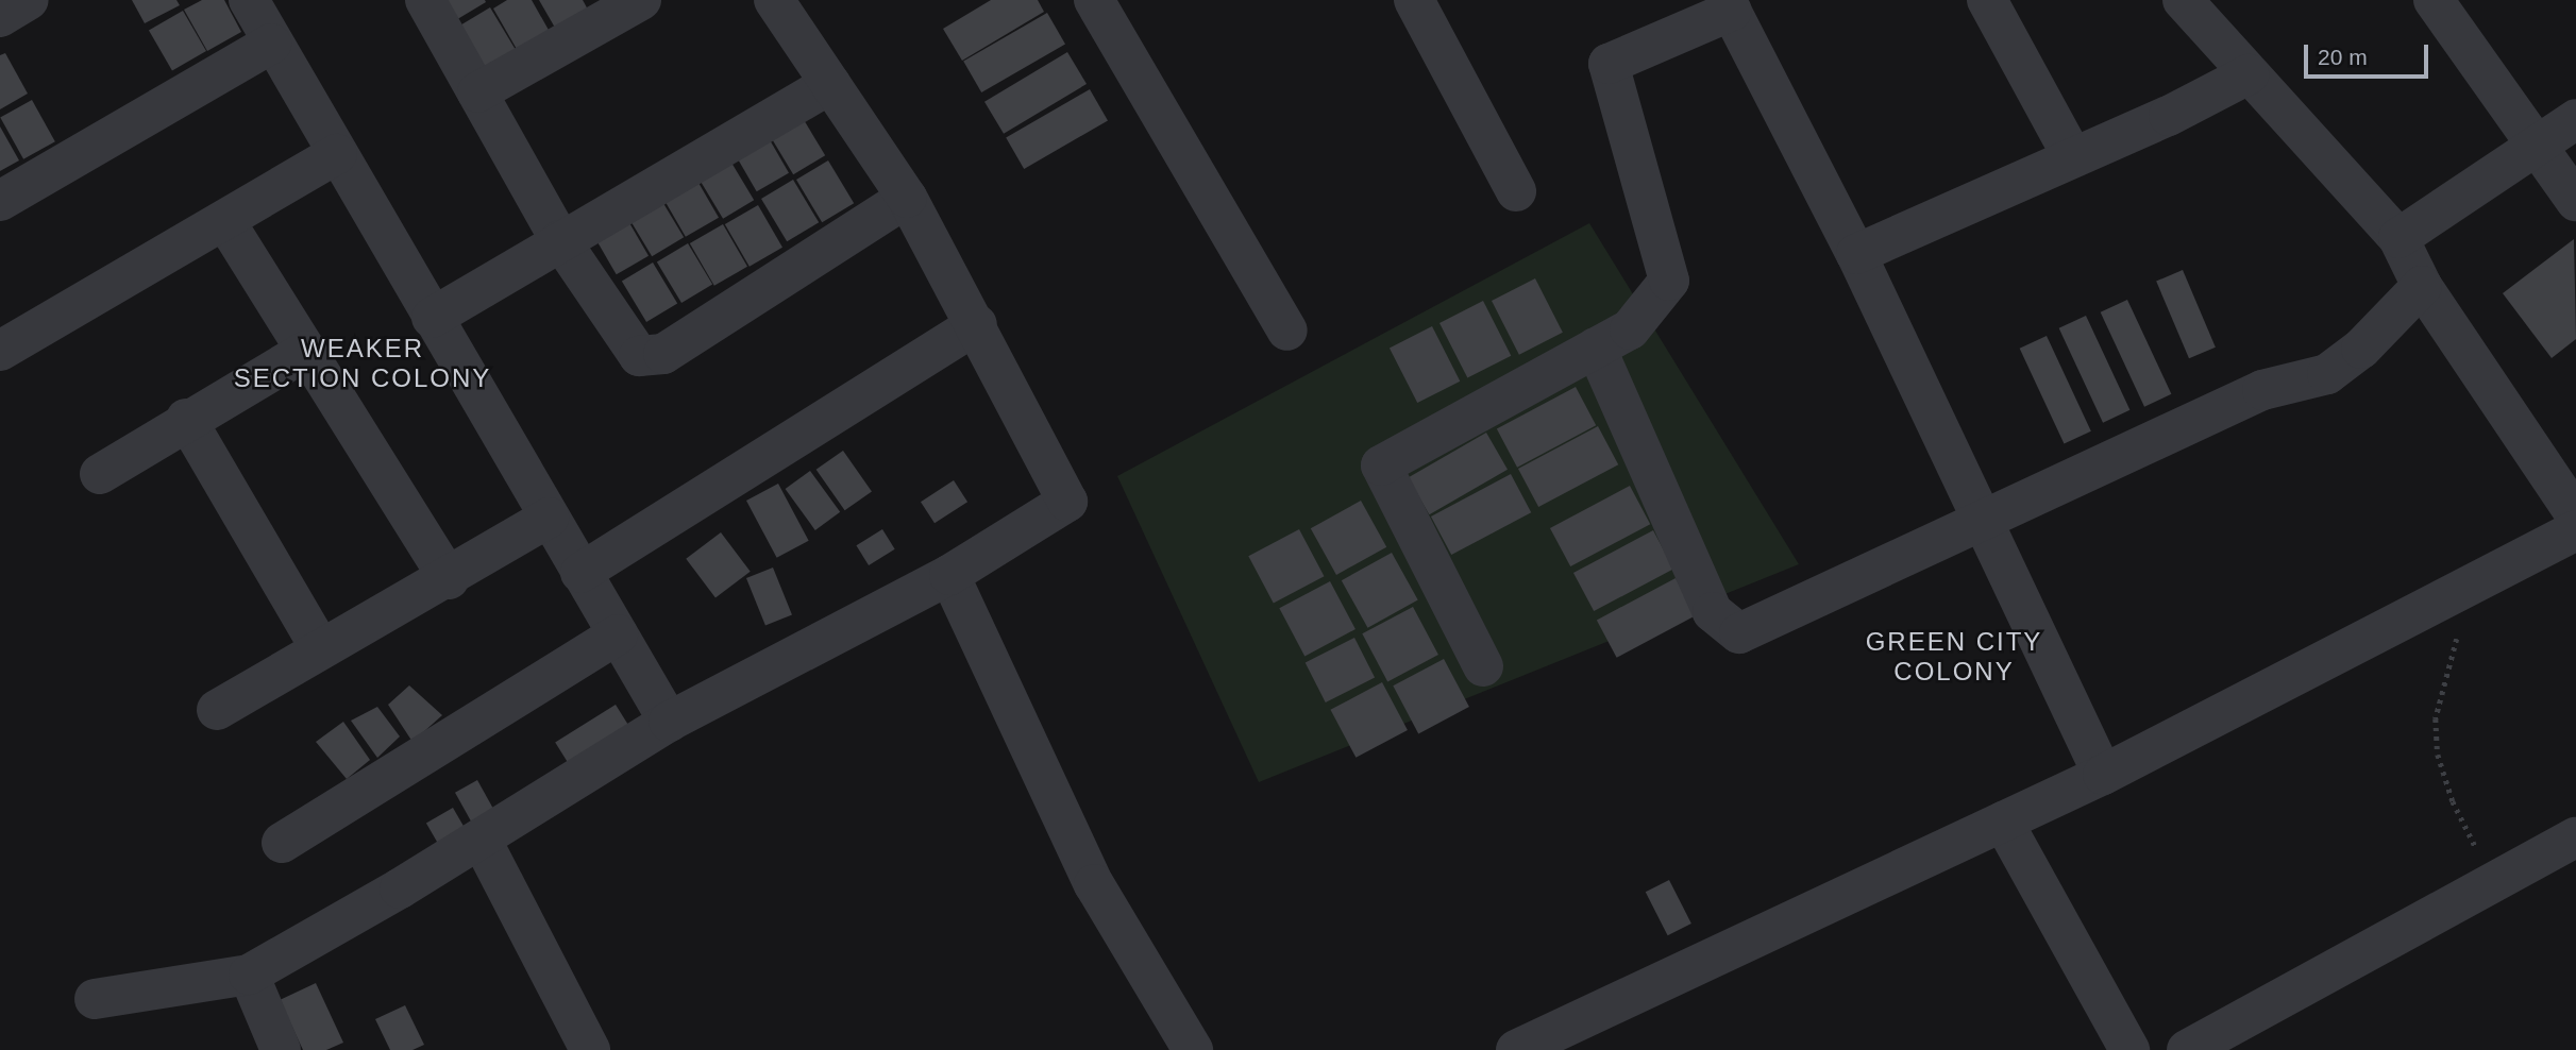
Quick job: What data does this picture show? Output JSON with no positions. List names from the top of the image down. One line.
{"districts":["WEAKER SECTION COLONY","GREEN CITY COLONY"],"scale_bar":"20 m"}
